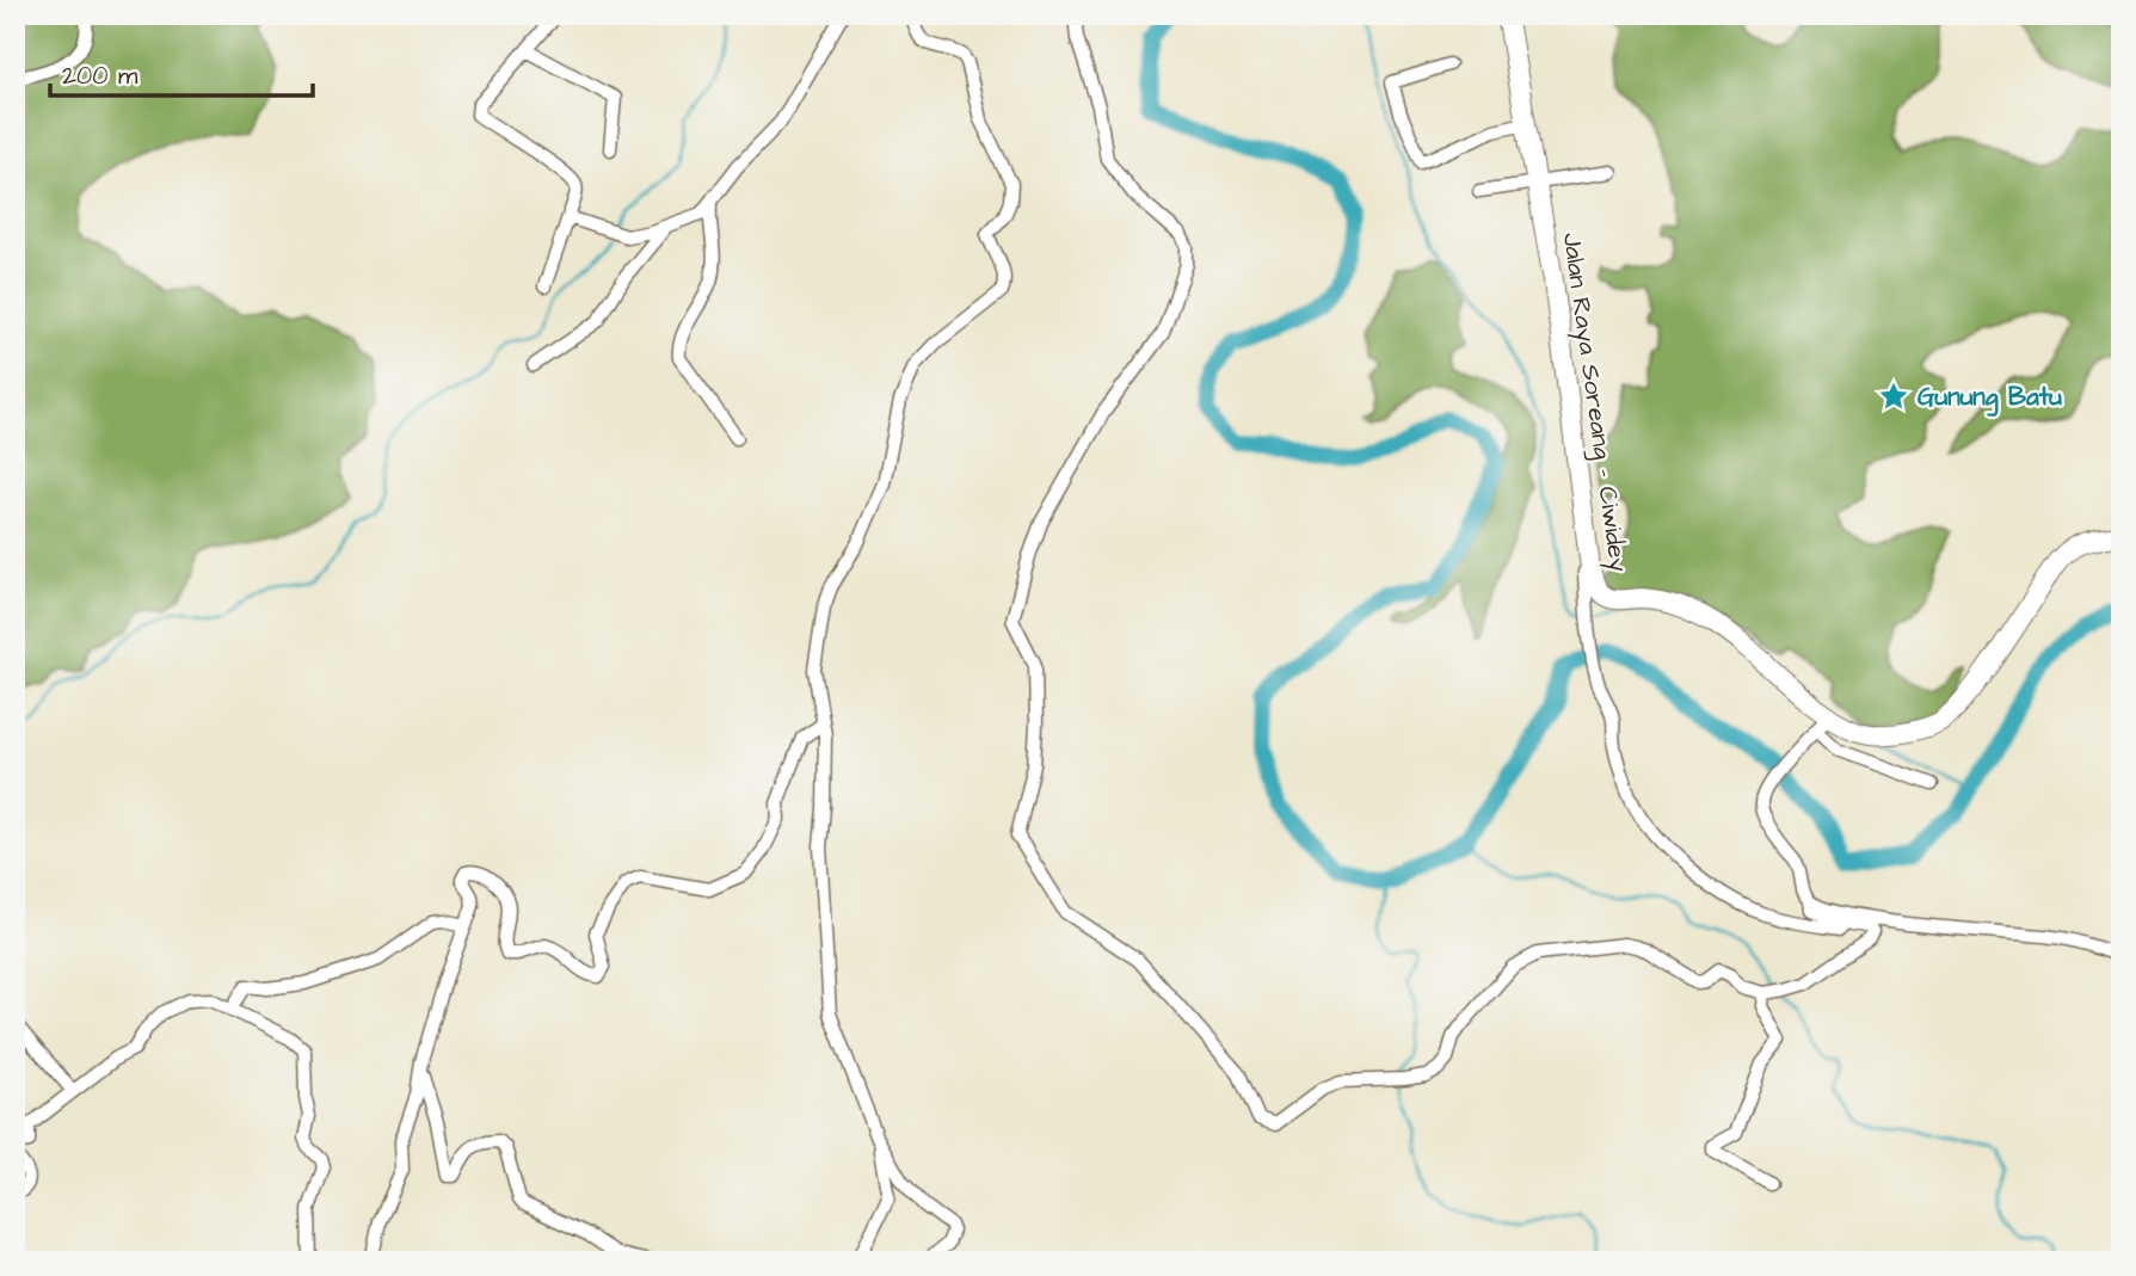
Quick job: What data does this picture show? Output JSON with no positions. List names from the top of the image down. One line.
{"streets":{"highway":["Jalan Raya Soreang - Ciwidey"]},"places":{"place":["Gunung Batu"]},"scale_bar":"200 m"}
